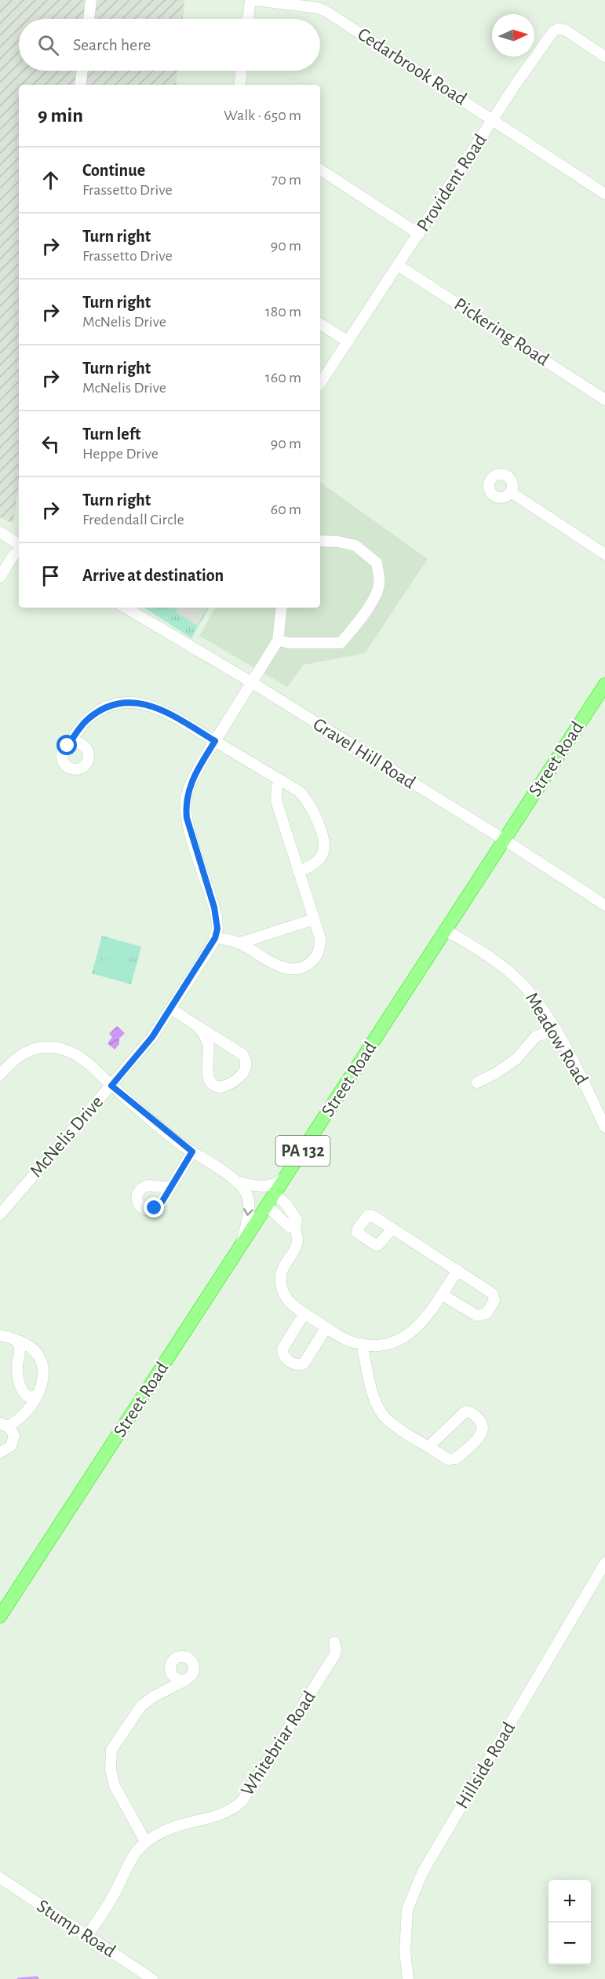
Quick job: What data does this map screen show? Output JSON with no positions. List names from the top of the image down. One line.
{"streets":{"main road":["Street Road","PA 132"],"street":["Cedarbrook Road","Provident Road","Pickering Road","Gravel Hill Road","Meadow Road","McNelis Drive","Whitebriar Road","Hillside Road","Stump Road"]},"crossings":[["Cedarbrook Road","Provident Road"],["Provident Road","Pickering Road"],["Gravel Hill Road","Street Road"],["Street Road","Meadow Road"],["Whitebriar Road","Stump Road"]],"north":"right","page":{"search":"Search here","heading":["9 min","Walk · 650 m"],"list":[["Continue","Frassetto Drive","70 m"],["Turn right","Frassetto Drive","90 m"],["Turn right","McNelis Drive","180 m"],["Turn right","McNelis Drive","160 m"],["Turn left","Heppe Drive","90 m"],["Turn right","Fredendall Circle","60 m"],"Arrive at destination"],"map_buttons":["+","−"]}}
